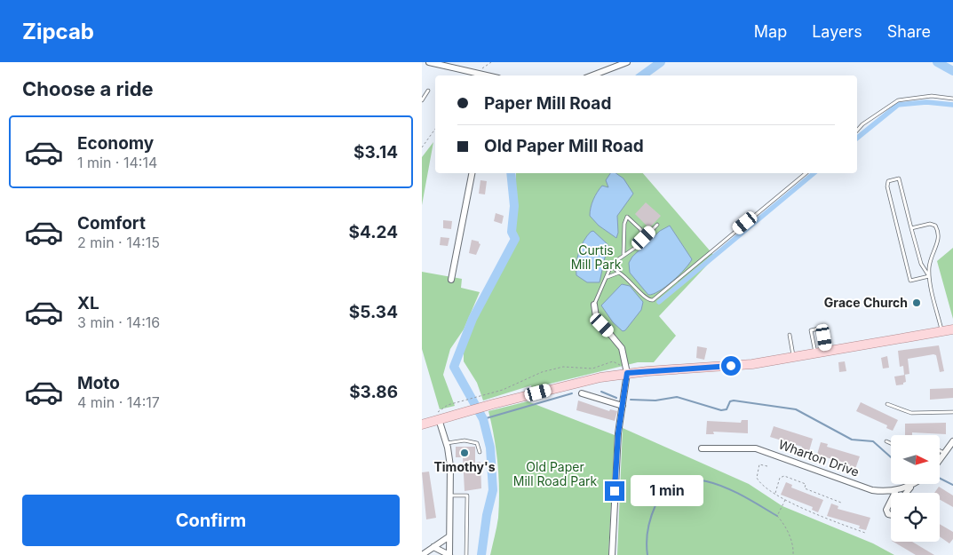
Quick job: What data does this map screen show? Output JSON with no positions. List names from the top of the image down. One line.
{"streets":{"street":["Wharton Drive"]},"parks":["Curtis Mill Park","Old Paper Mill Road Park"],"places":["Grace Church","Timothy's"],"north":"right","page":{"header":"Zipcab","nav":["Map","Layers","Share"],"heading":"Choose a ride","banner":["Paper Mill Road","Old Paper Mill Road"],"list":[{"name":"Economy","note":"1 min · 14:14","value":"$3.14"},{"name":"Comfort","note":"2 min · 14:15","value":"$4.24"},{"name":"XL","note":"3 min · 14:16","value":"$5.34"},{"name":"Moto","note":"4 min · 14:17","value":"$3.86"}],"bubble":"1 min","buttons":"Confirm"}}
